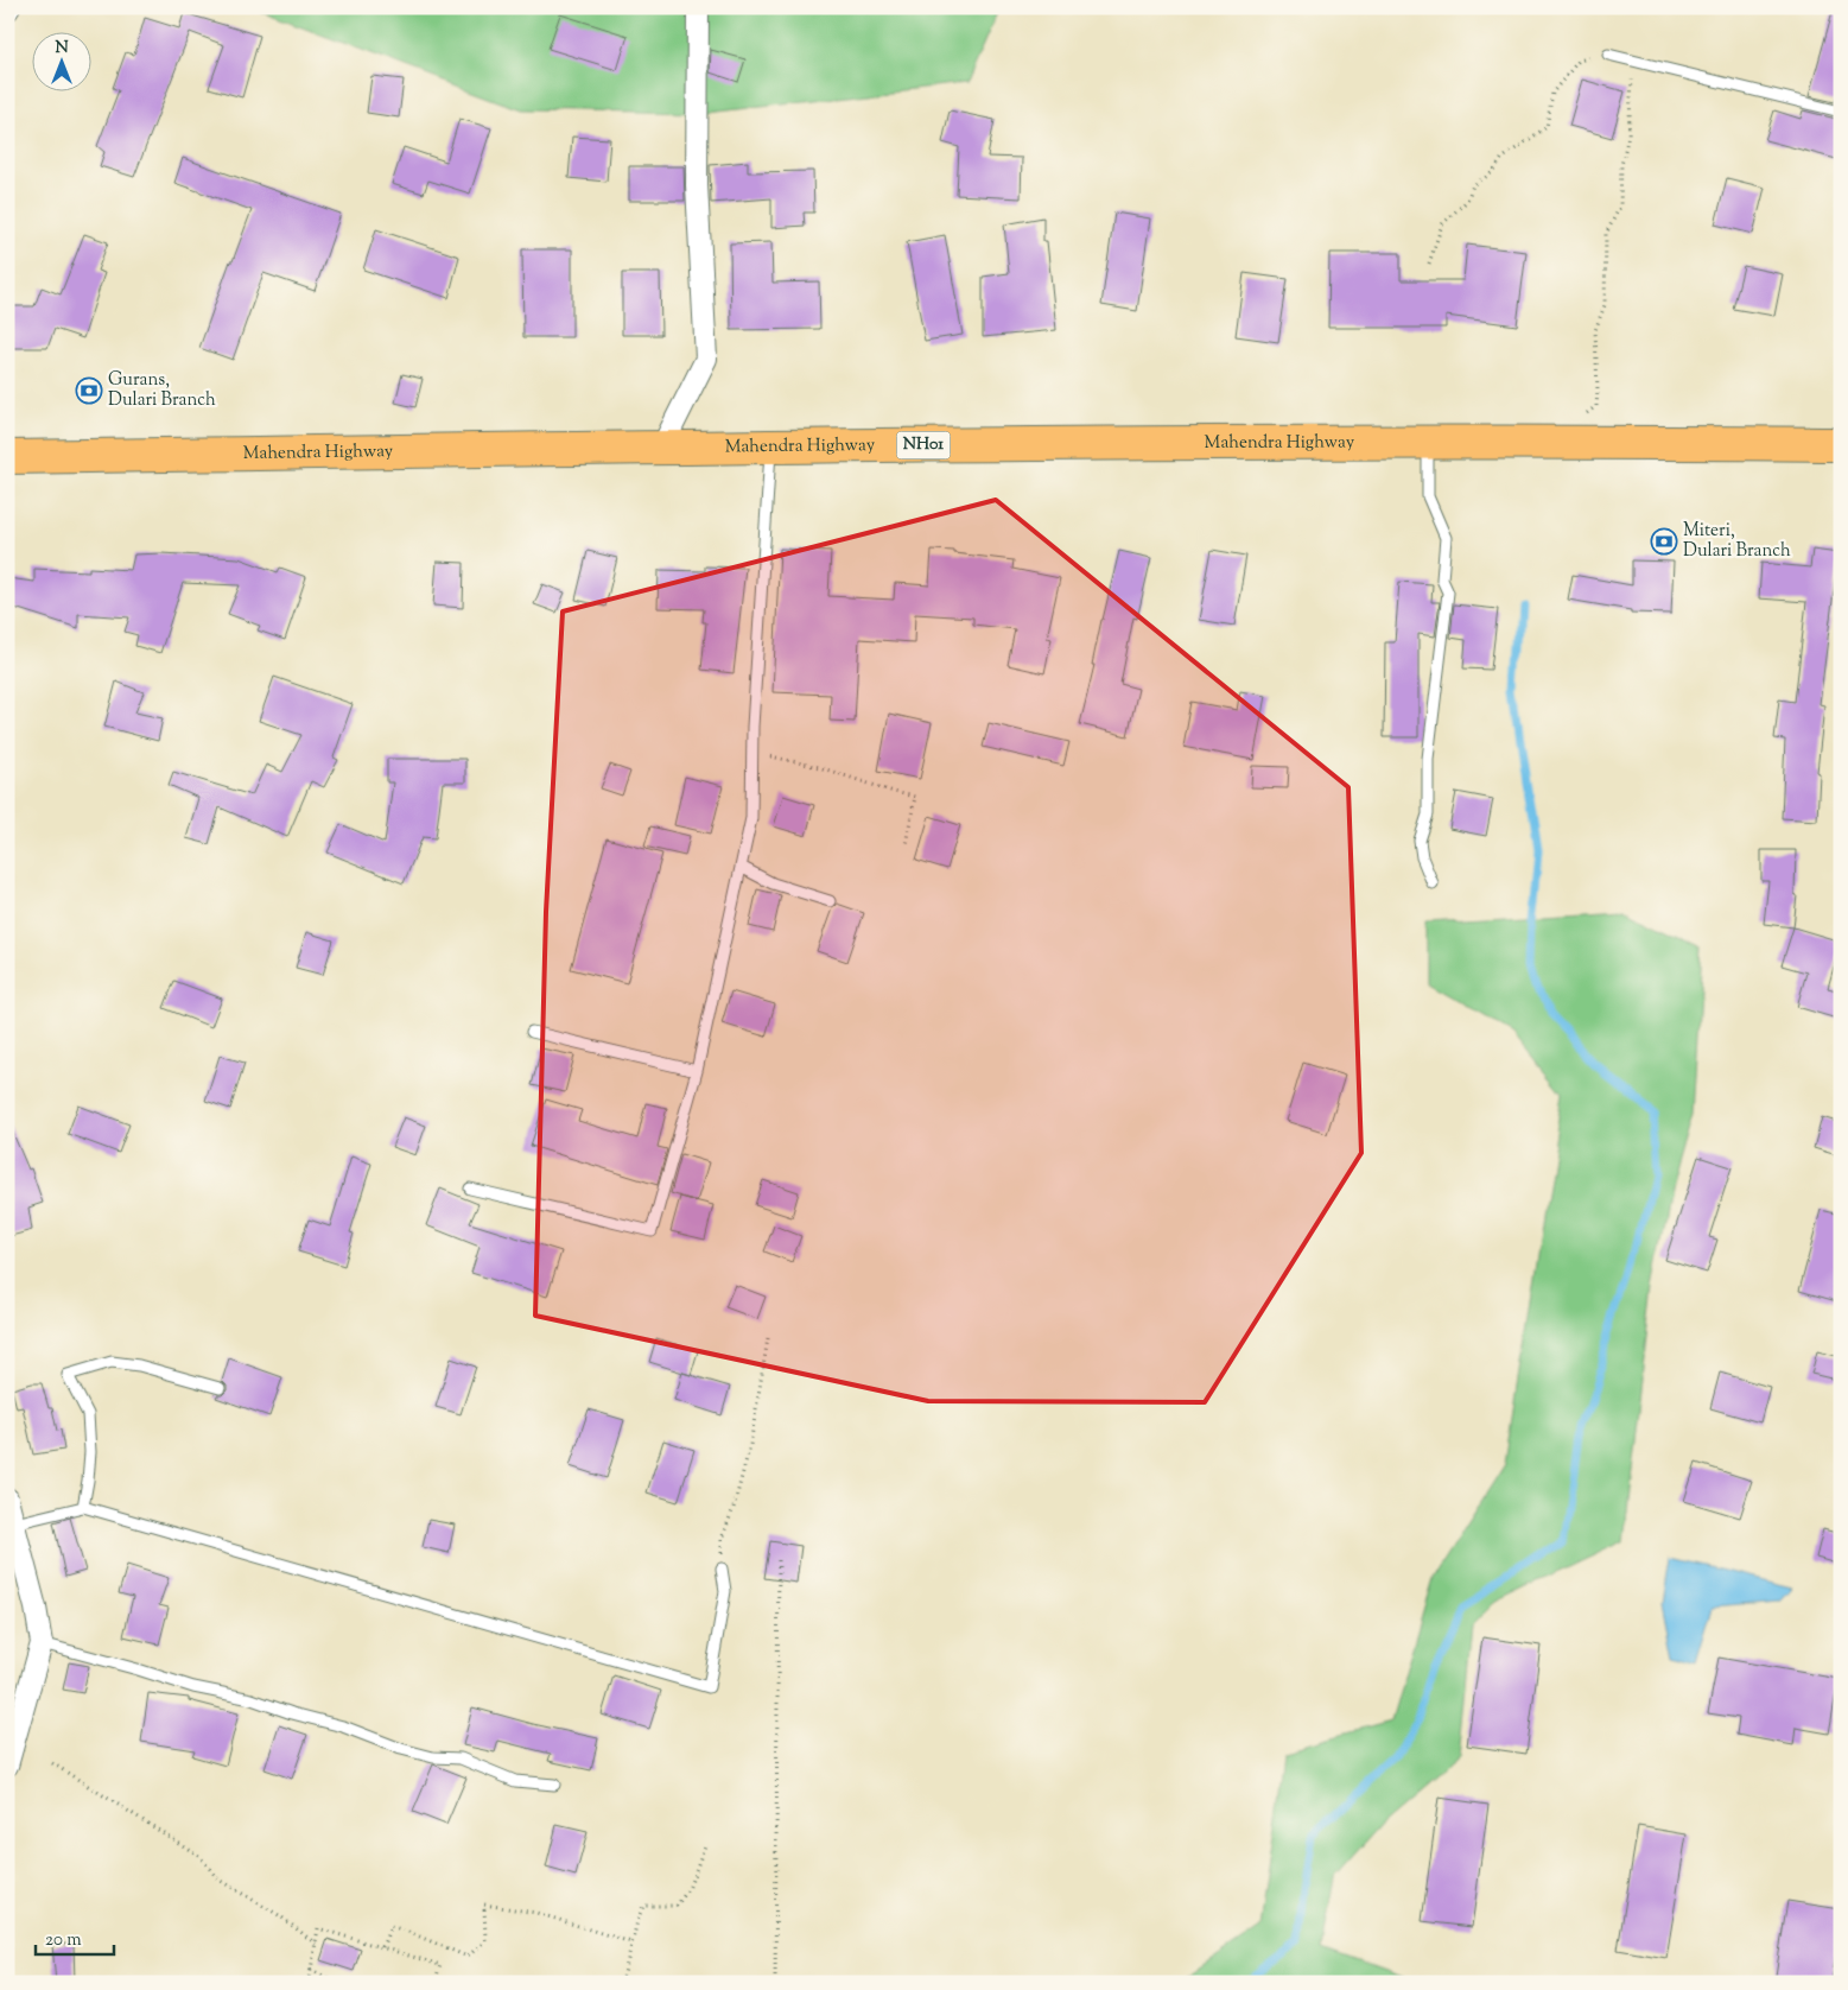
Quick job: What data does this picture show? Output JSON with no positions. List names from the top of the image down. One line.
{"streets":{"highway":["Mahendra Highway","NH01"]},"places":{"bank":["Gurans, Dulari Branch","Miteri, Dulari Branch"]},"scale_bar":"20 m","north":"top"}
